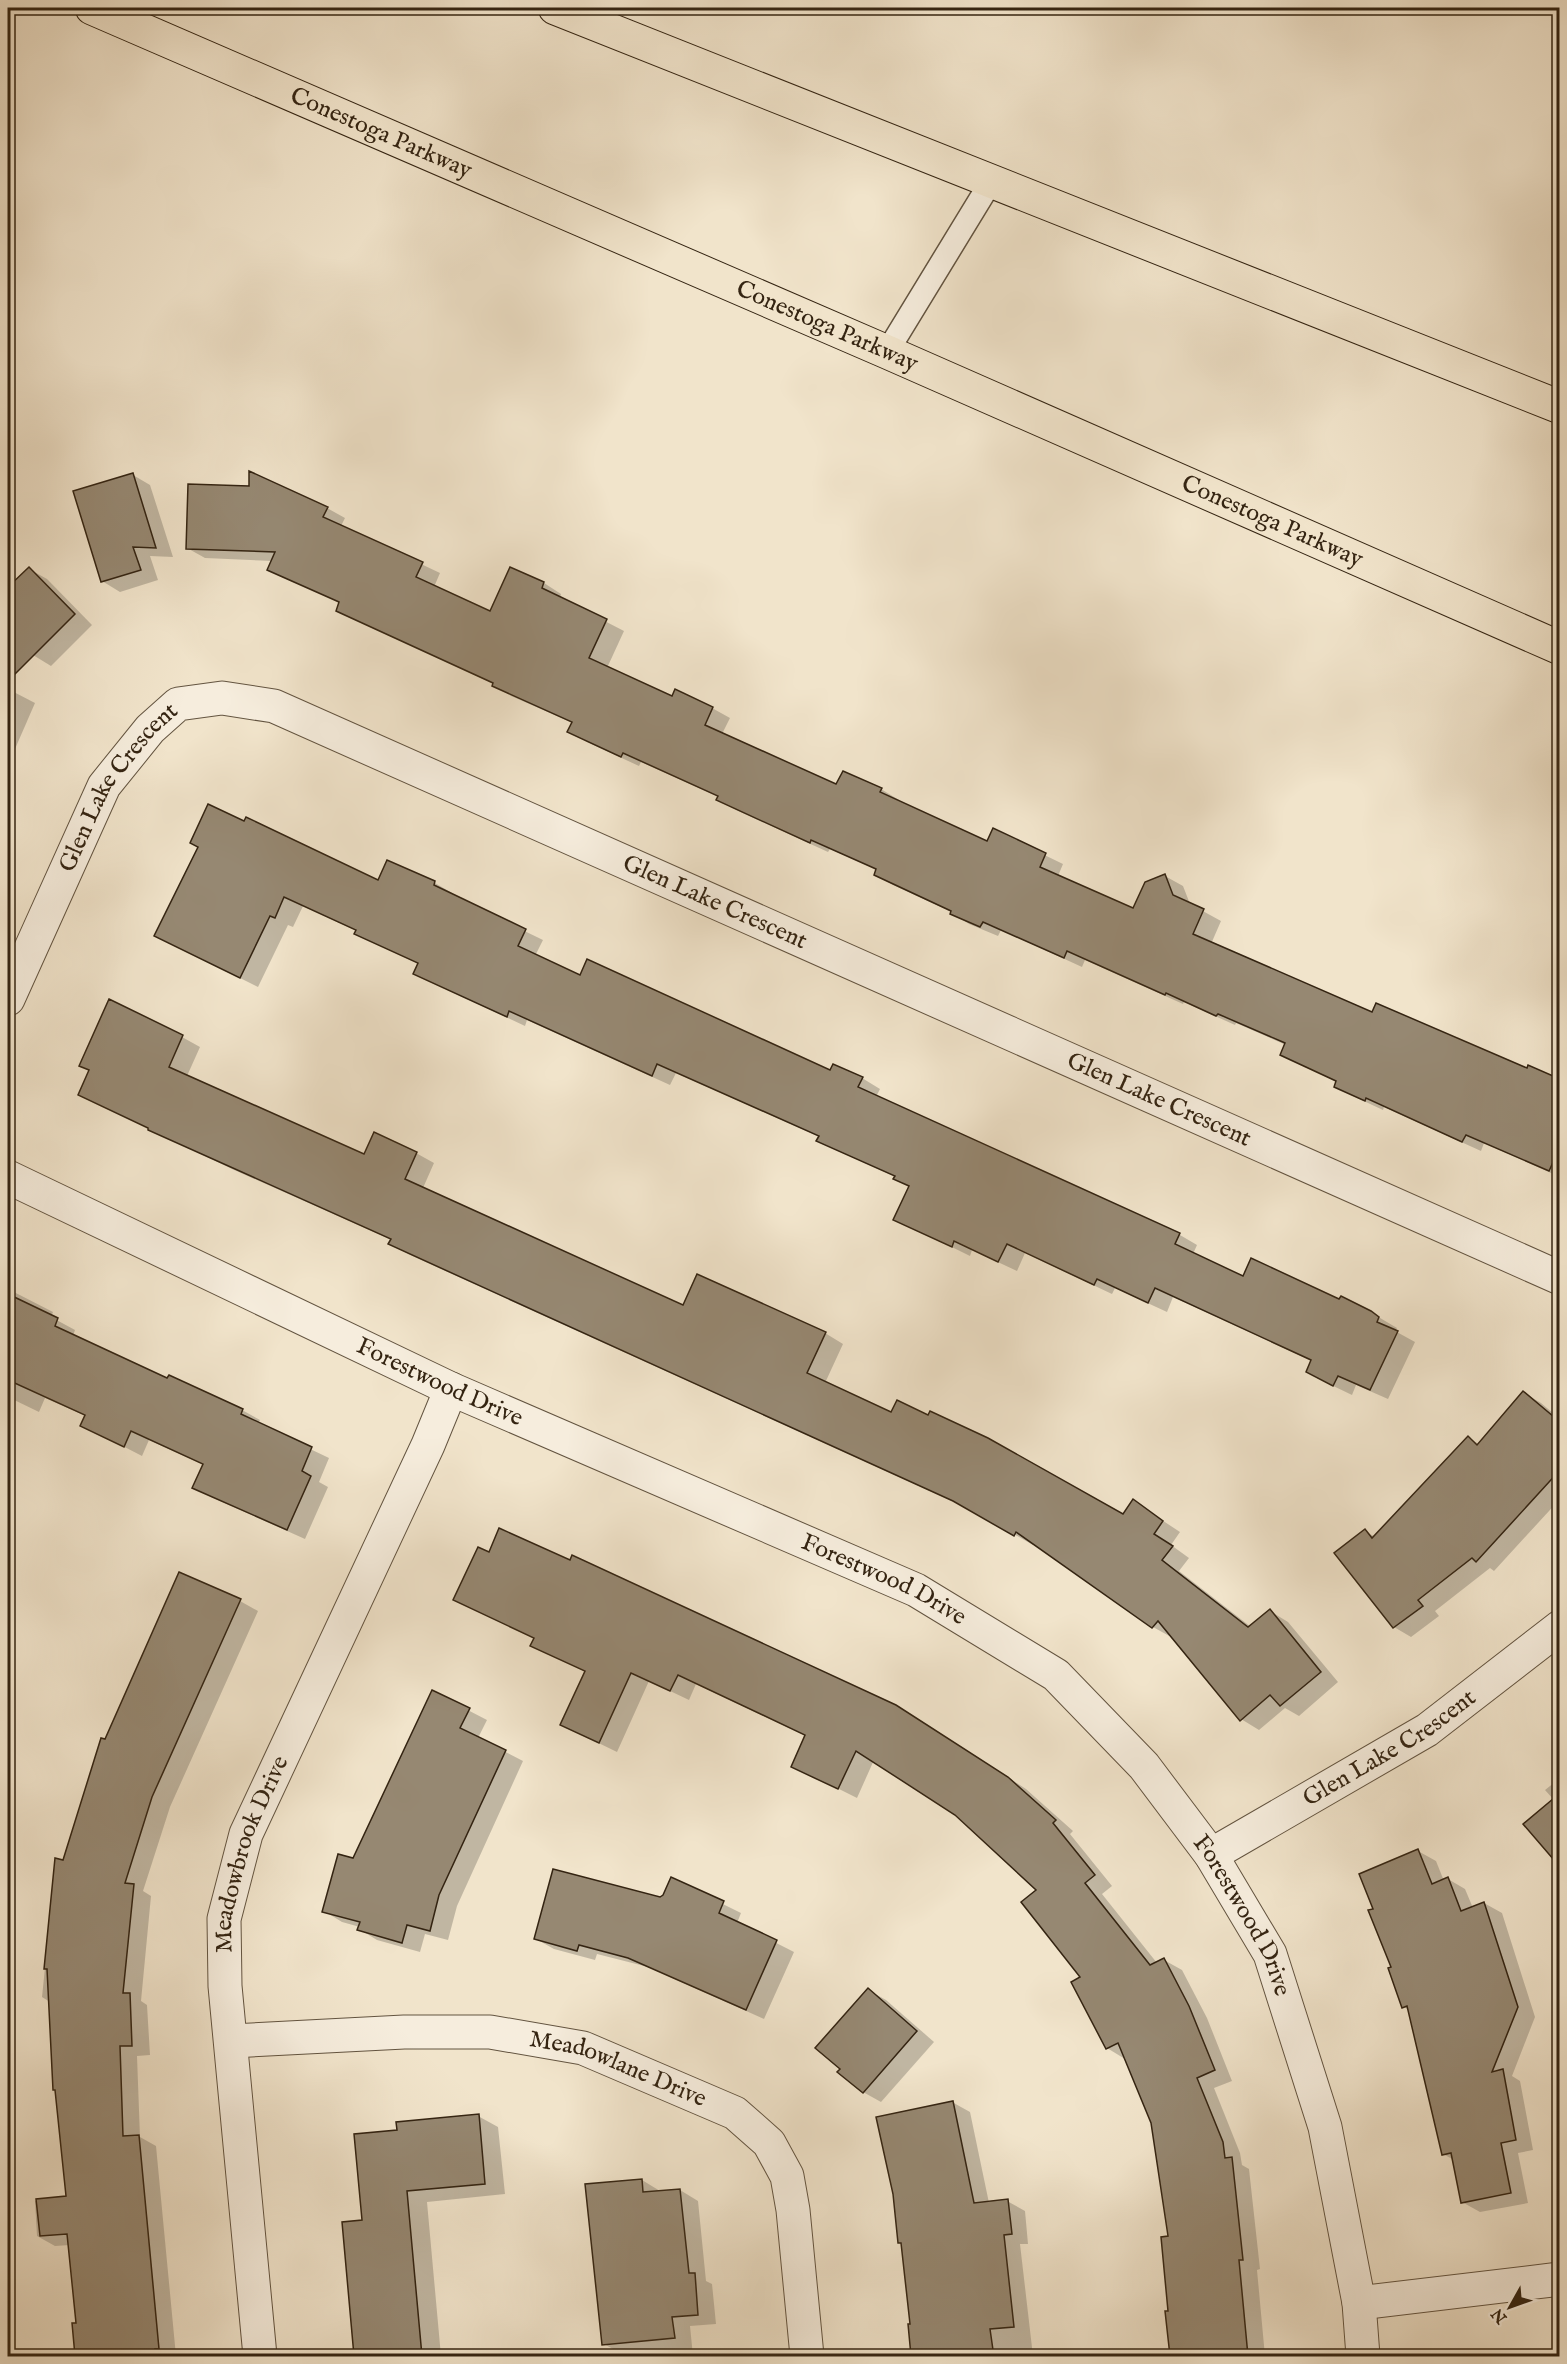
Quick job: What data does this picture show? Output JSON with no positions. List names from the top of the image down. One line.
{"streets":{"highway":["Conestoga Parkway"],"street":["Glen Lake Crescent","Forestwood Drive","Meadowbrook Drive","Meadowlane Drive"]},"crossings":[["Glen Lake Crescent","Forestwood Drive"],["Forestwood Drive","Meadowbrook Drive"],["Meadowbrook Drive","Meadowlane Drive"]],"north":"bottom left"}
